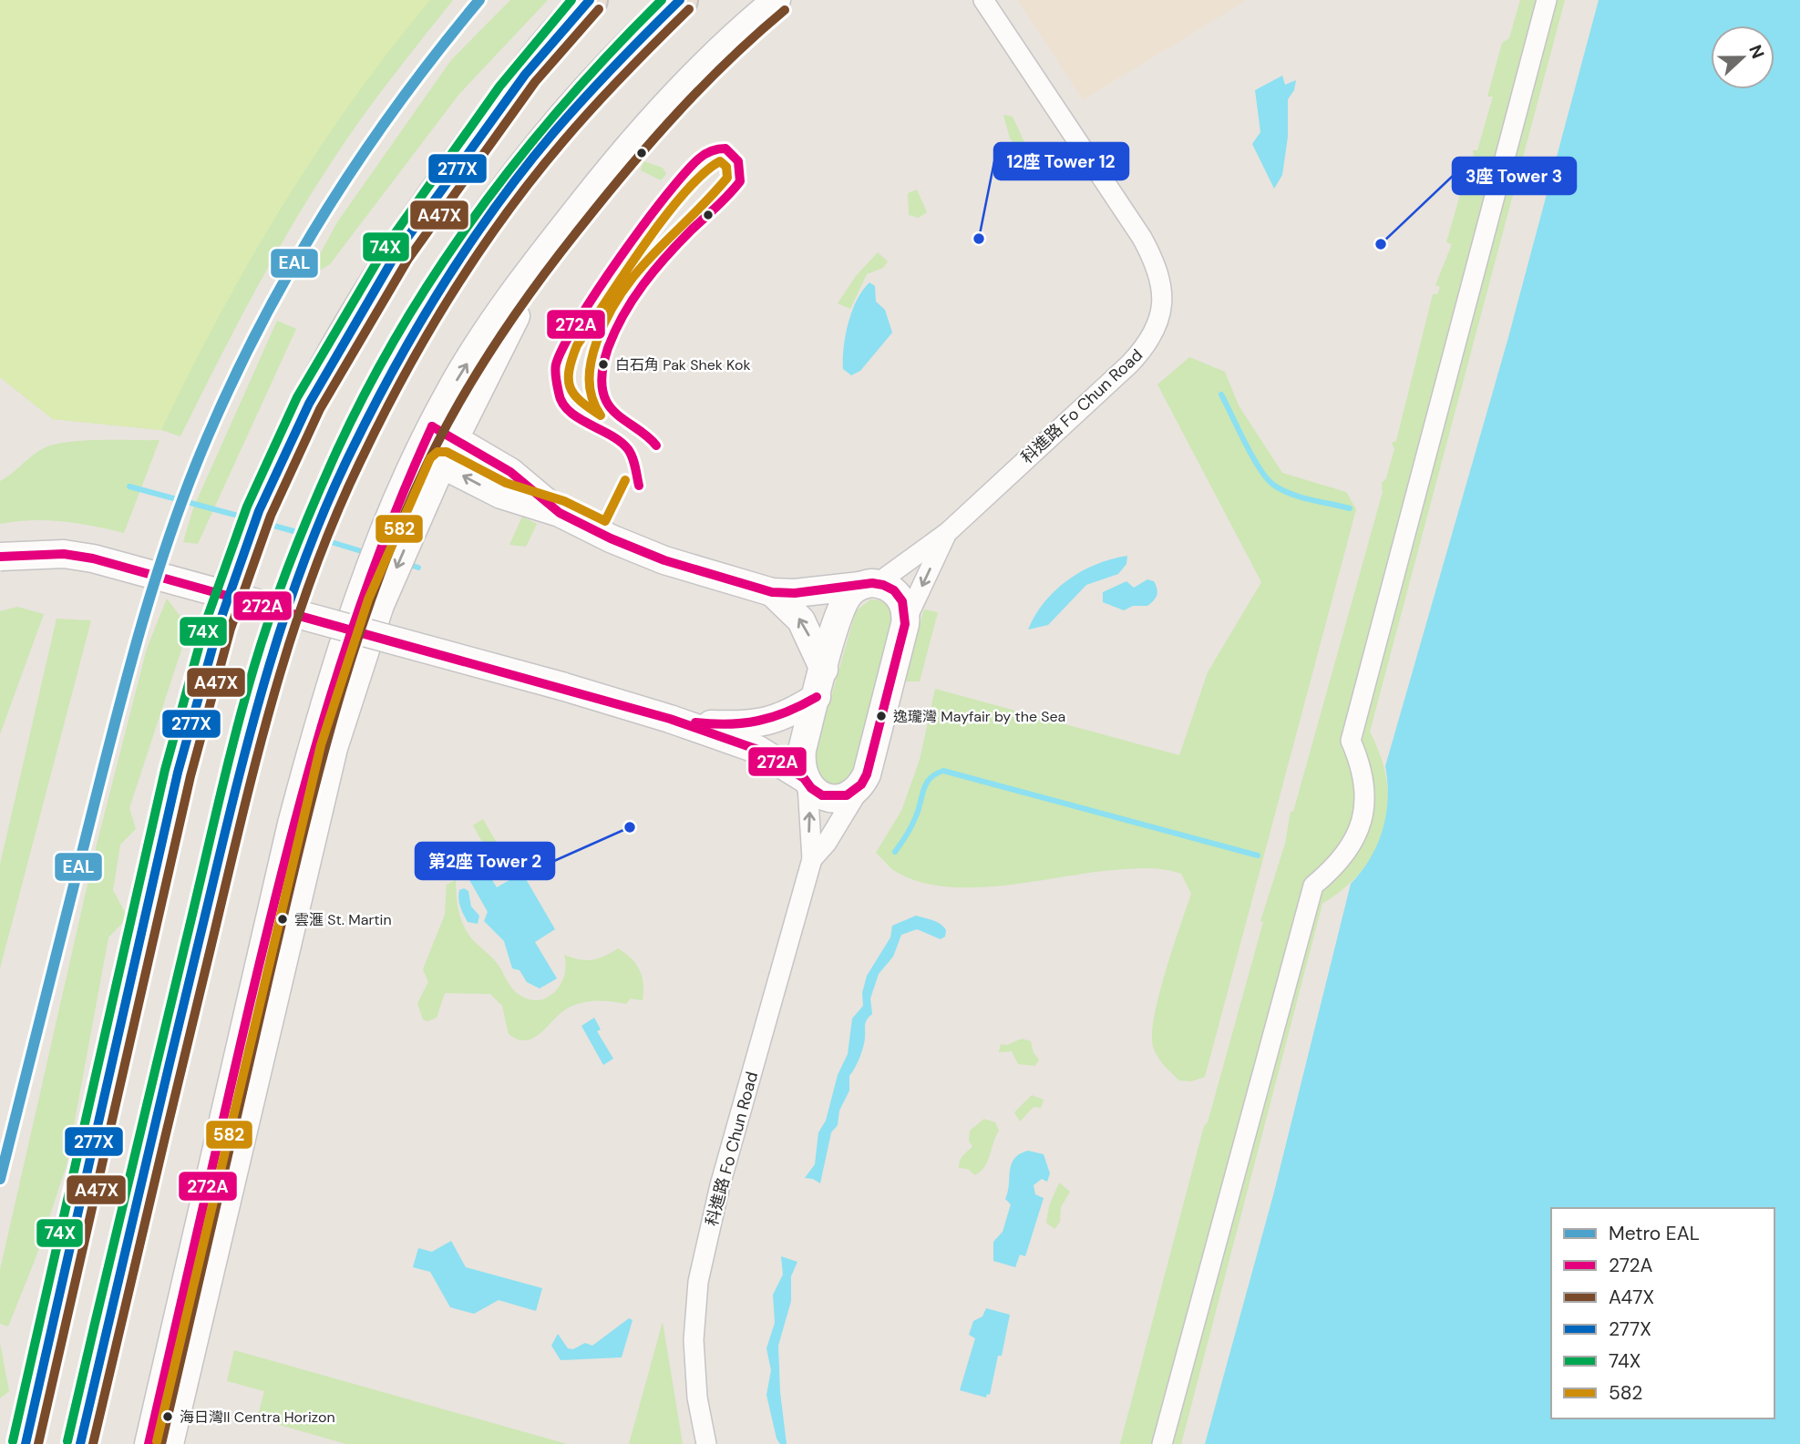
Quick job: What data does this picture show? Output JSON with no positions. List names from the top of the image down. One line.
{"streets":{"main road":["科進路 Fo Chun Road"]},"places":["12座 Tower 12","3座 Tower 3","白石角 Pak Shek Kok","逸瓏灣 Mayfair by the Sea","第2座 Tower 2","雲滙 St. Martin","海日灣II Centra Horizon"],"lines":["metro line EAL","transit line 277X","transit line 74X","transit line A47X","transit line 272A","transit line 582"],"legend":["Metro EAL","272A","A47X","277X","74X","582"],"north":"right"}
